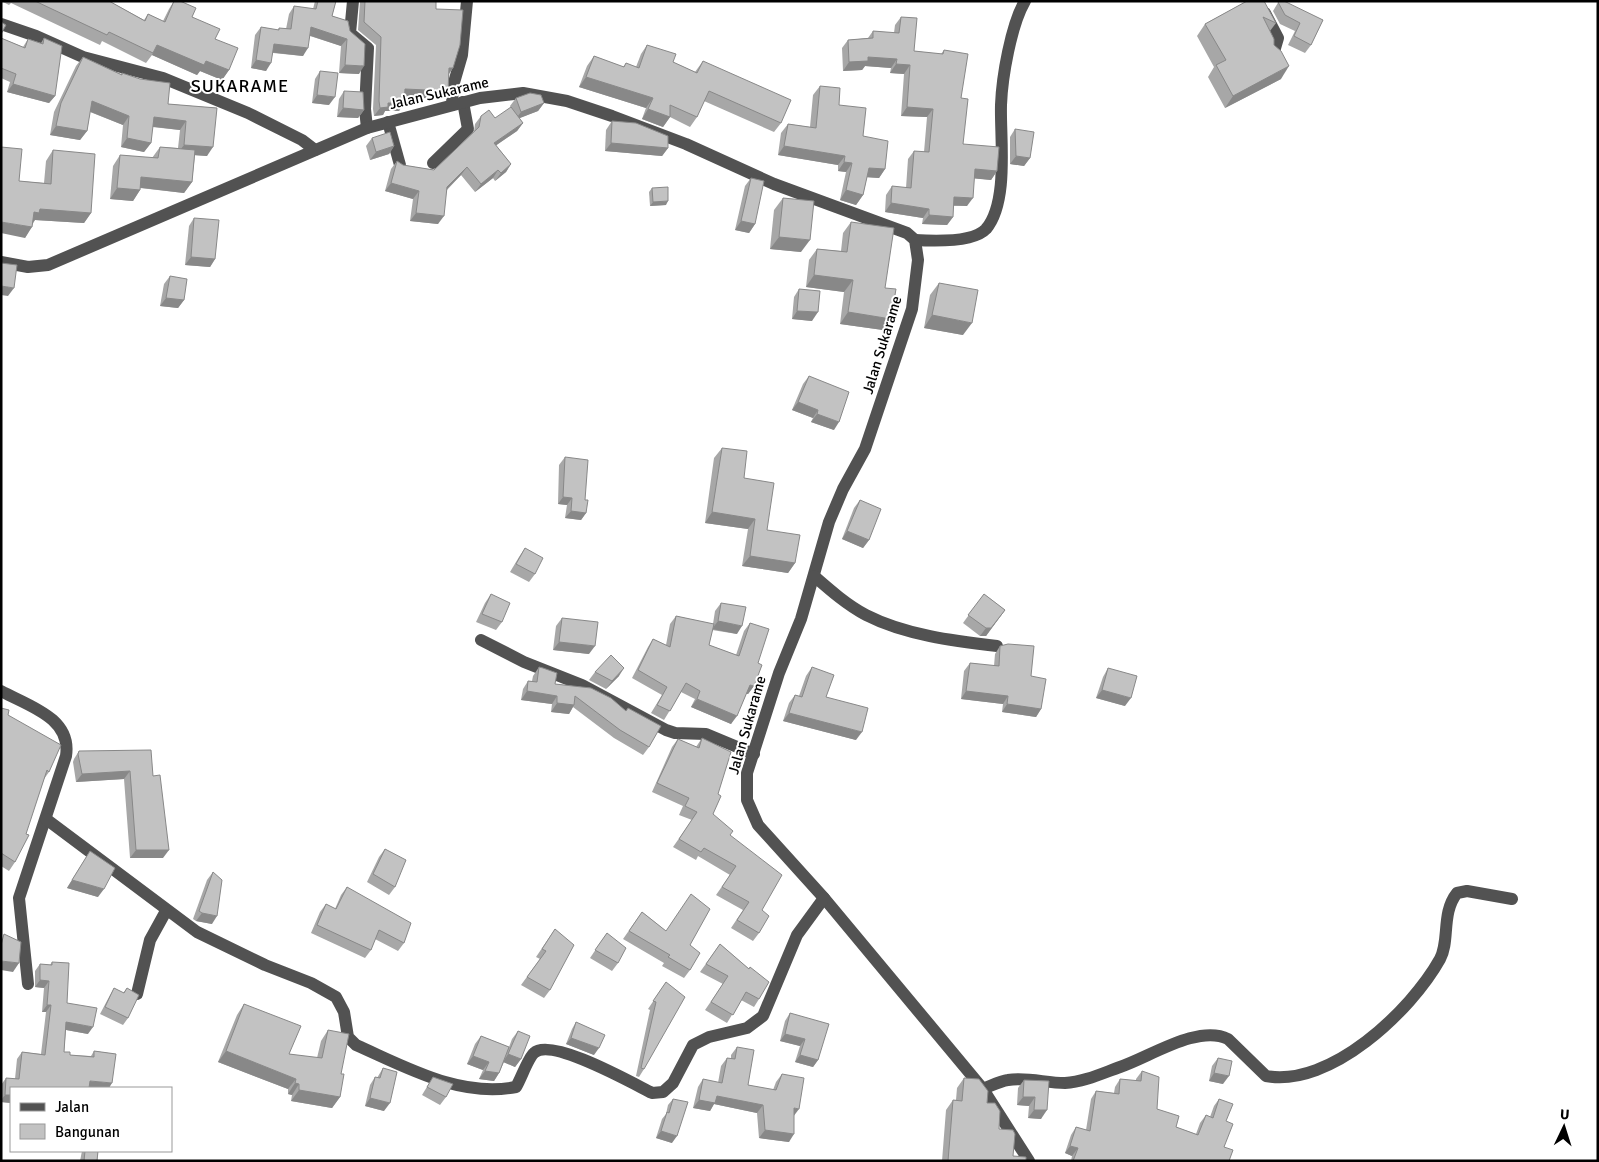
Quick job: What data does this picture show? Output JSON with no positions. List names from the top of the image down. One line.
{"streets":{"street":["Jalan Sukarame"]},"districts":["SUKARAME"],"legend":["Jalan","Bangunan"],"north":"top"}
